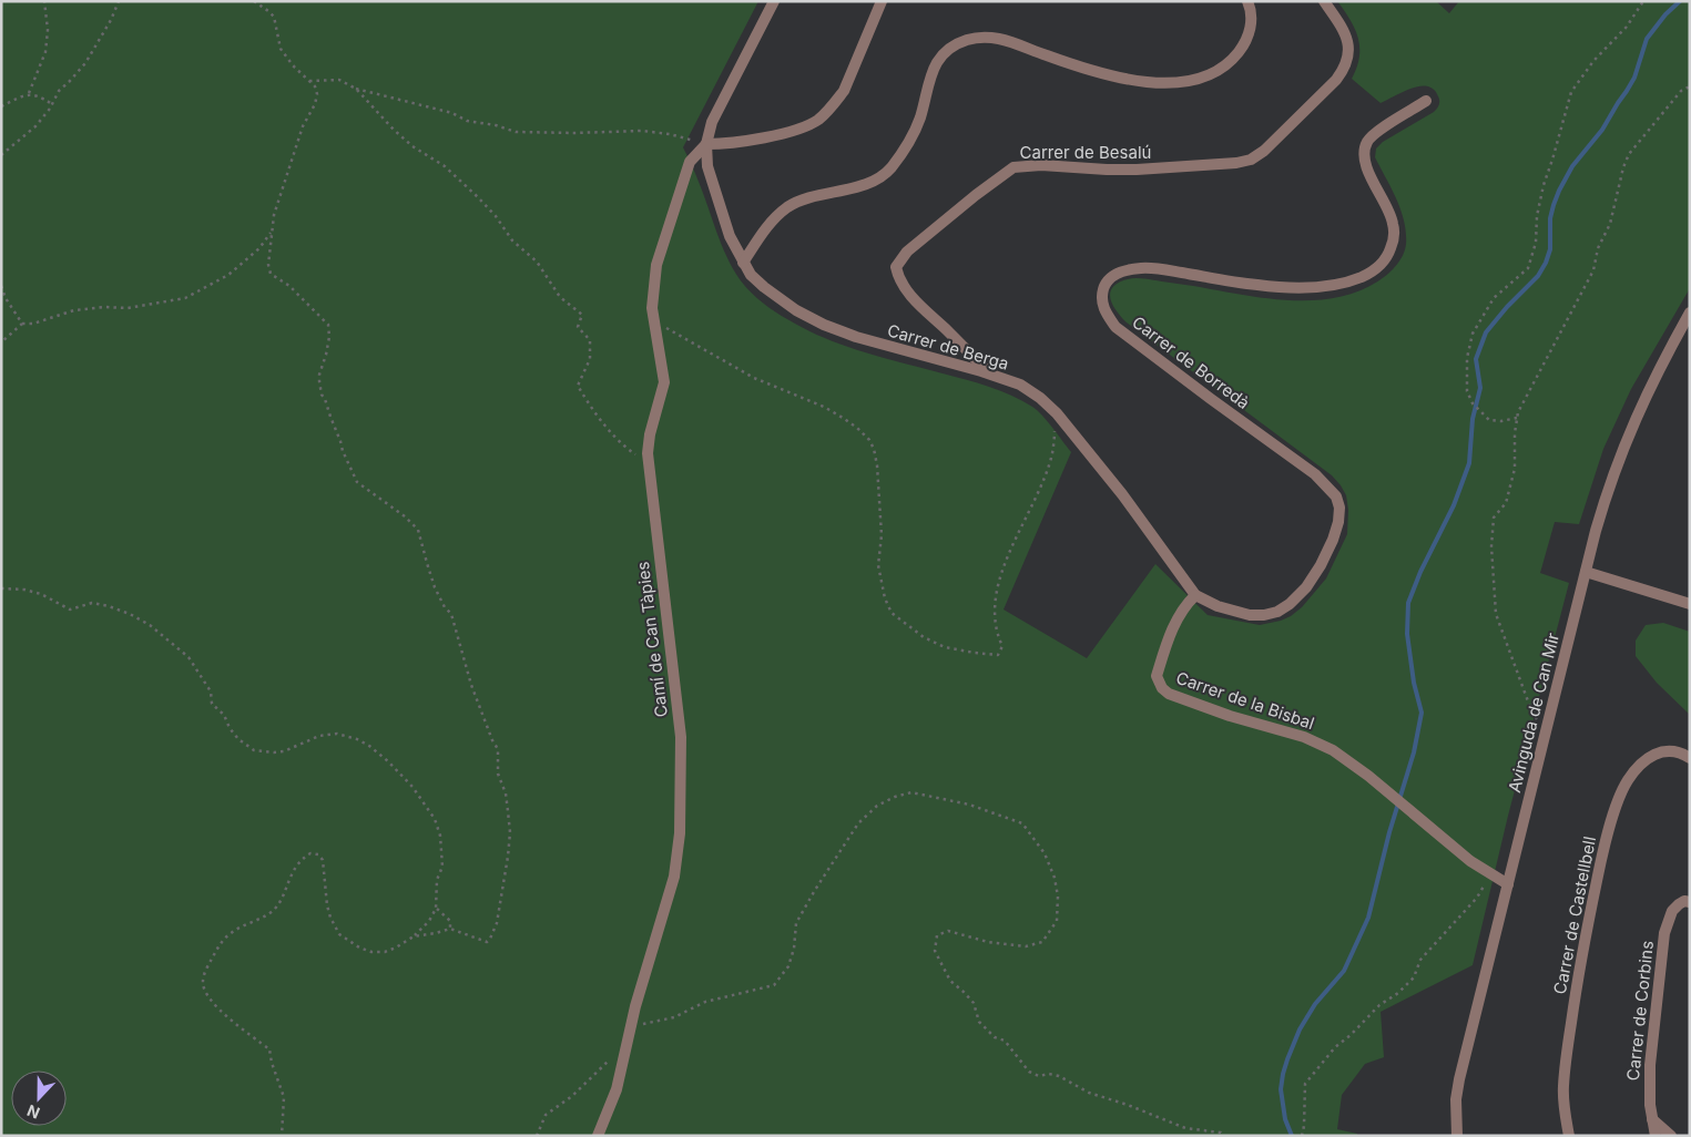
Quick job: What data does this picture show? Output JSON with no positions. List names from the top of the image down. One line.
{"streets":{"street":["Carrer de Besalú","Carrer de Berga","Carrer de Borredà","Camí de Can Tàpies","Carrer de la Bisbal","Avinguda de Can Mir","Carrer de Castellbell","Carrer de Corbins"]},"crossings":[["Carrer de Besalú","Carrer de Berga"],["Carrer de Berga","Carrer de Borredà"],["Carrer de Berga","Camí de Can Tàpies"],["Carrer de Berga","Carrer de la Bisbal"],["Carrer de Borredà","Carrer de la Bisbal"],["Carrer de la Bisbal","Avinguda de Can Mir"]],"north":"bottom"}
